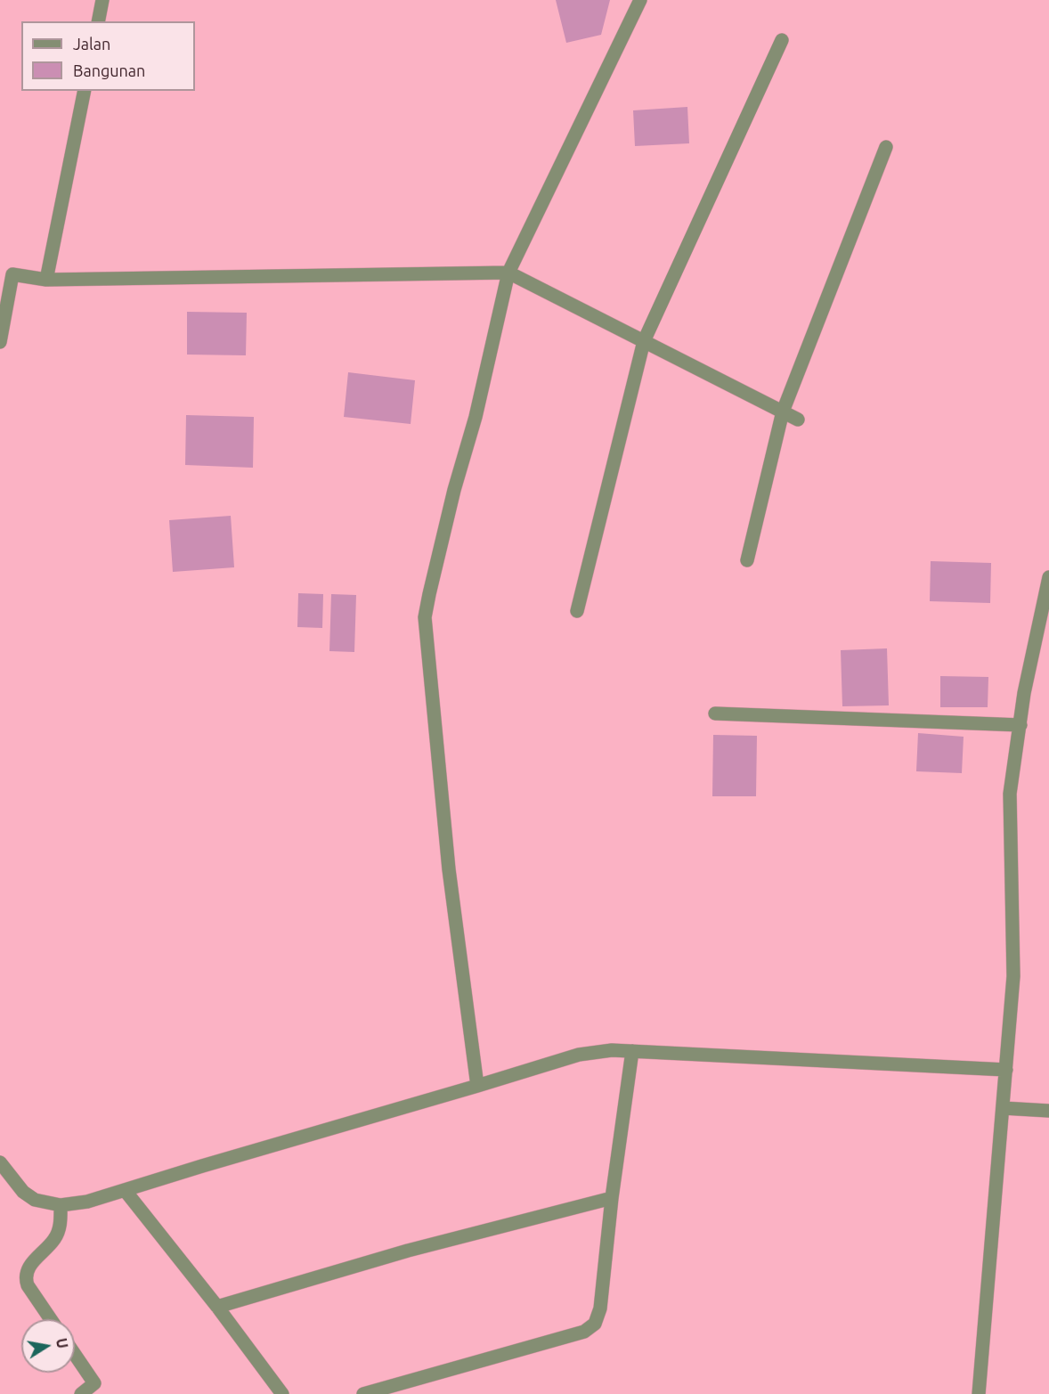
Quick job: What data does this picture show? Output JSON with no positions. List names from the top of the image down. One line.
{"legend":["Jalan","Bangunan"],"north":"right"}
